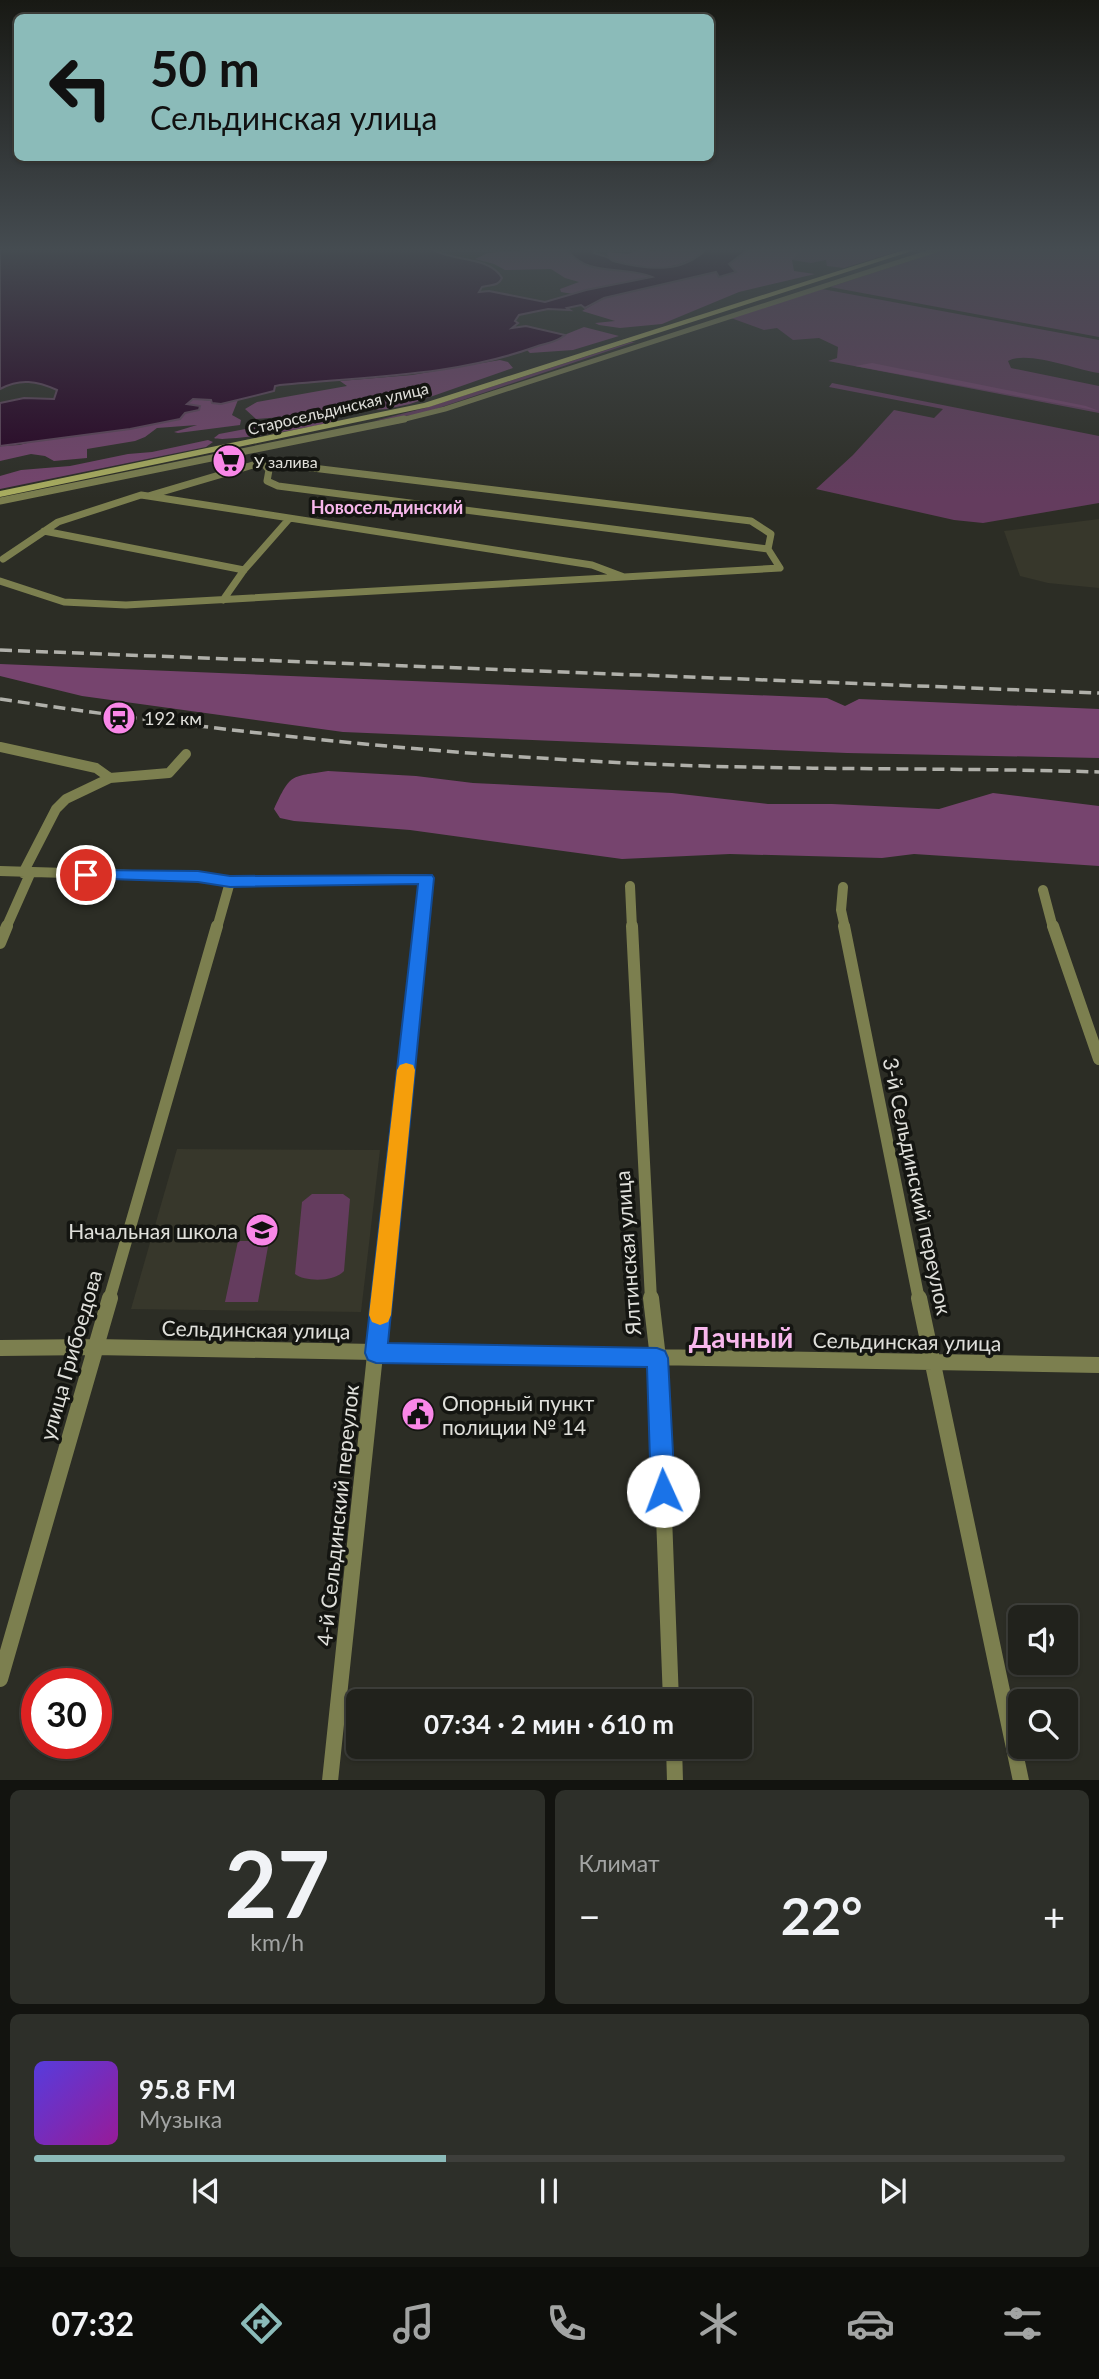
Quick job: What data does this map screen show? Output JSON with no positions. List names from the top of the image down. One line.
{"streets":{"main road":["Старосельдинская улица"],"street":["3-й Сельдинский переулок","Ялтинская улица","Сельдинская улица","улица Грибоедова","4-й Сельдинский переулок"]},"crossings":[["3-й Сельдинский переулок","Сельдинская улица"],["Ялтинская улица","Сельдинская улица"],["Сельдинская улица","улица Грибоедова"],["Сельдинская улица","4-й Сельдинский переулок"],["улица Грибоедова","4-й Сельдинский переулок"]],"districts":["Новосельдинский","Дачный"],"places":{"supermarket":["У залива"],"station":["192 км"],"school or university":["Начальная школа"],"public building":["Опорный пункт полиции № 14"]},"page":{"turn":["50 m","Сельдинская улица"],"limit":"30","trip":"07:34 · 2 мин · 610 m","tile":[["27","km/h"],"Климат"],"heat":["−","22°","+"],"song":["95.8 FM","Музыка"],"tabs":"07:32"}}
